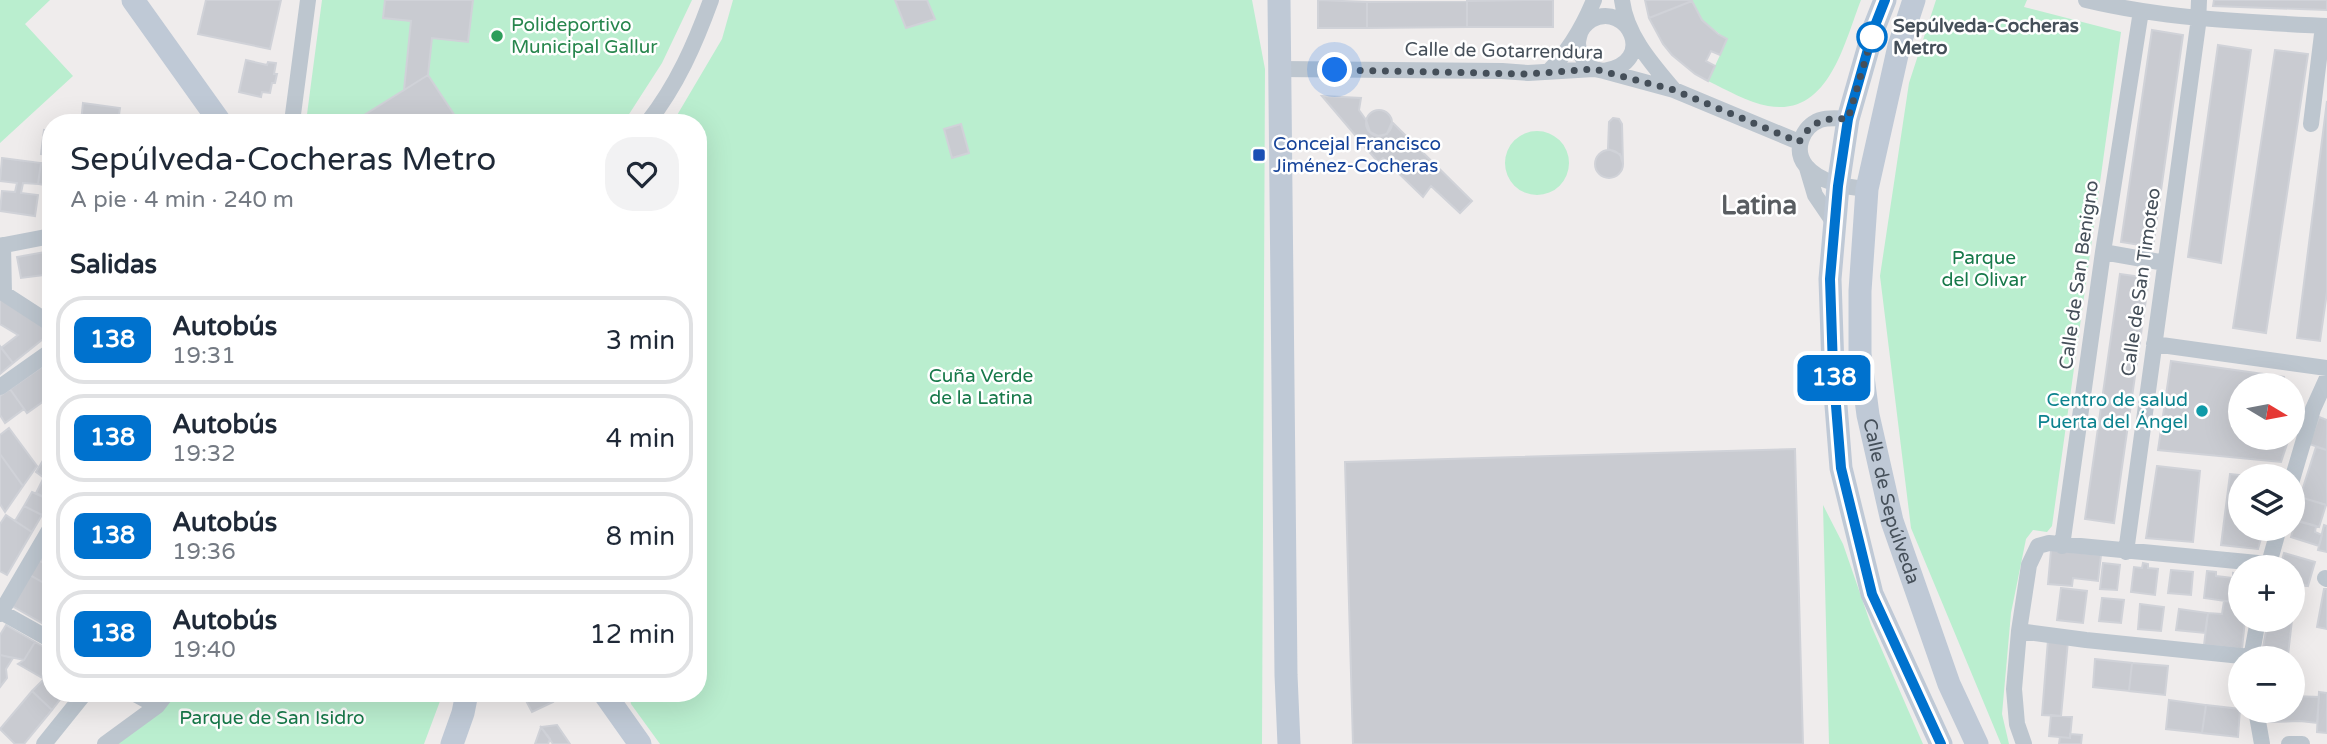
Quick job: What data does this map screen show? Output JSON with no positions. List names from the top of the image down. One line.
{"streets":{"street":["Calle de Gotarrendura","Calle de San Benigno","Calle de San Timoteo","Calle de Sepúlveda"]},"districts":["Latina"],"parks":["Parque del Olivar","Cuña Verde de la Latina","Parque de San Isidro"],"places":{"other":["Polideportivo Municipal Gallur","Sepúlveda-Cocheras Metro","Centro de salud Puerta del Ángel"],"transit":["Concejal Francisco Jiménez-Cocheras"]},"lines":["bus line 138"],"north":"right","page":{"on_map":"138","heading":[["Sepúlveda-Cocheras Metro","A pie · 4 min · 240 m"],"Salidas"],"list":[{"mark":"138","name":"Autobús","note":"19:31","value":"3 min"},{"mark":"138","name":"Autobús","note":"19:32","value":"4 min"},{"mark":"138","name":"Autobús","note":"19:36","value":"8 min"},{"mark":"138","name":"Autobús","note":"19:40","value":"12 min"}],"map_buttons":["+","−"]}}
